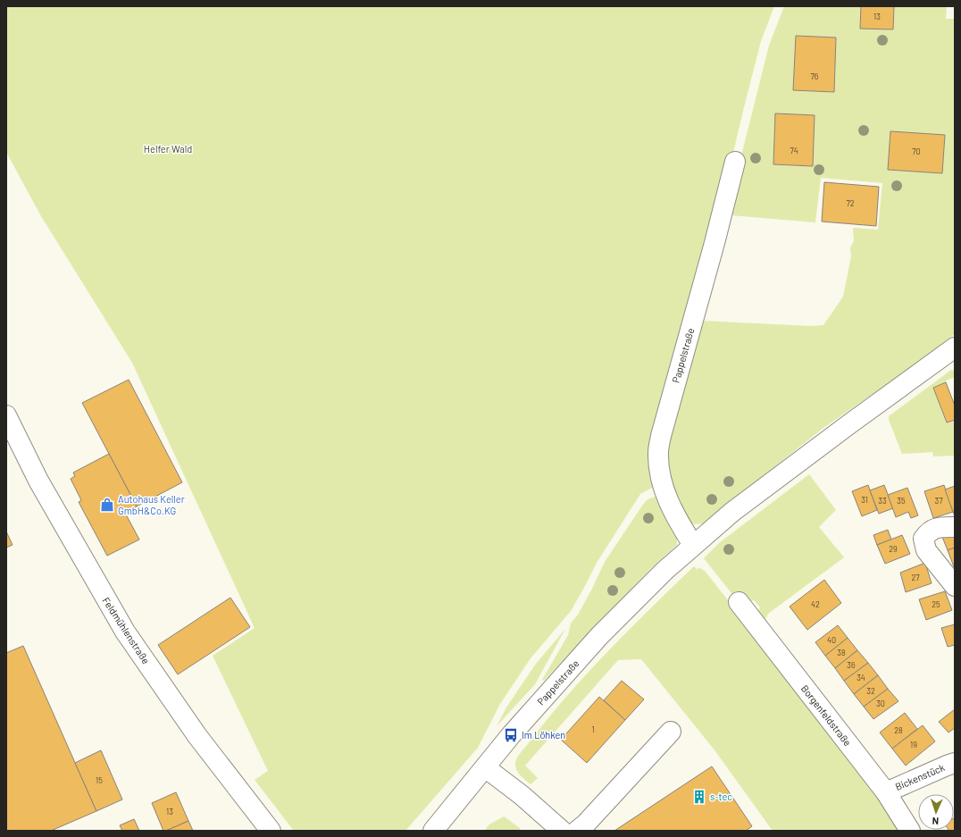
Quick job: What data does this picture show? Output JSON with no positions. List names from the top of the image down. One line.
{"streets":{"street":["Pappelstraße","Feldmühlenstraße","Borgenfeldstraße","Bickenstück"]},"crossings":[["Borgenfeldstraße","Bickenstück"]],"parks":["Helfer Wald"],"places":{"shop":["Autohaus Keller GmbH&Co.KG"],"bus stop":["Im Löhken"],"building":["s-tec"]},"house_numbers":["13","76","74","70","72","31","33","35","37","29","27","42","25","40","38","36","34","32","30","1","28","19","15","13"],"north":"bottom"}
